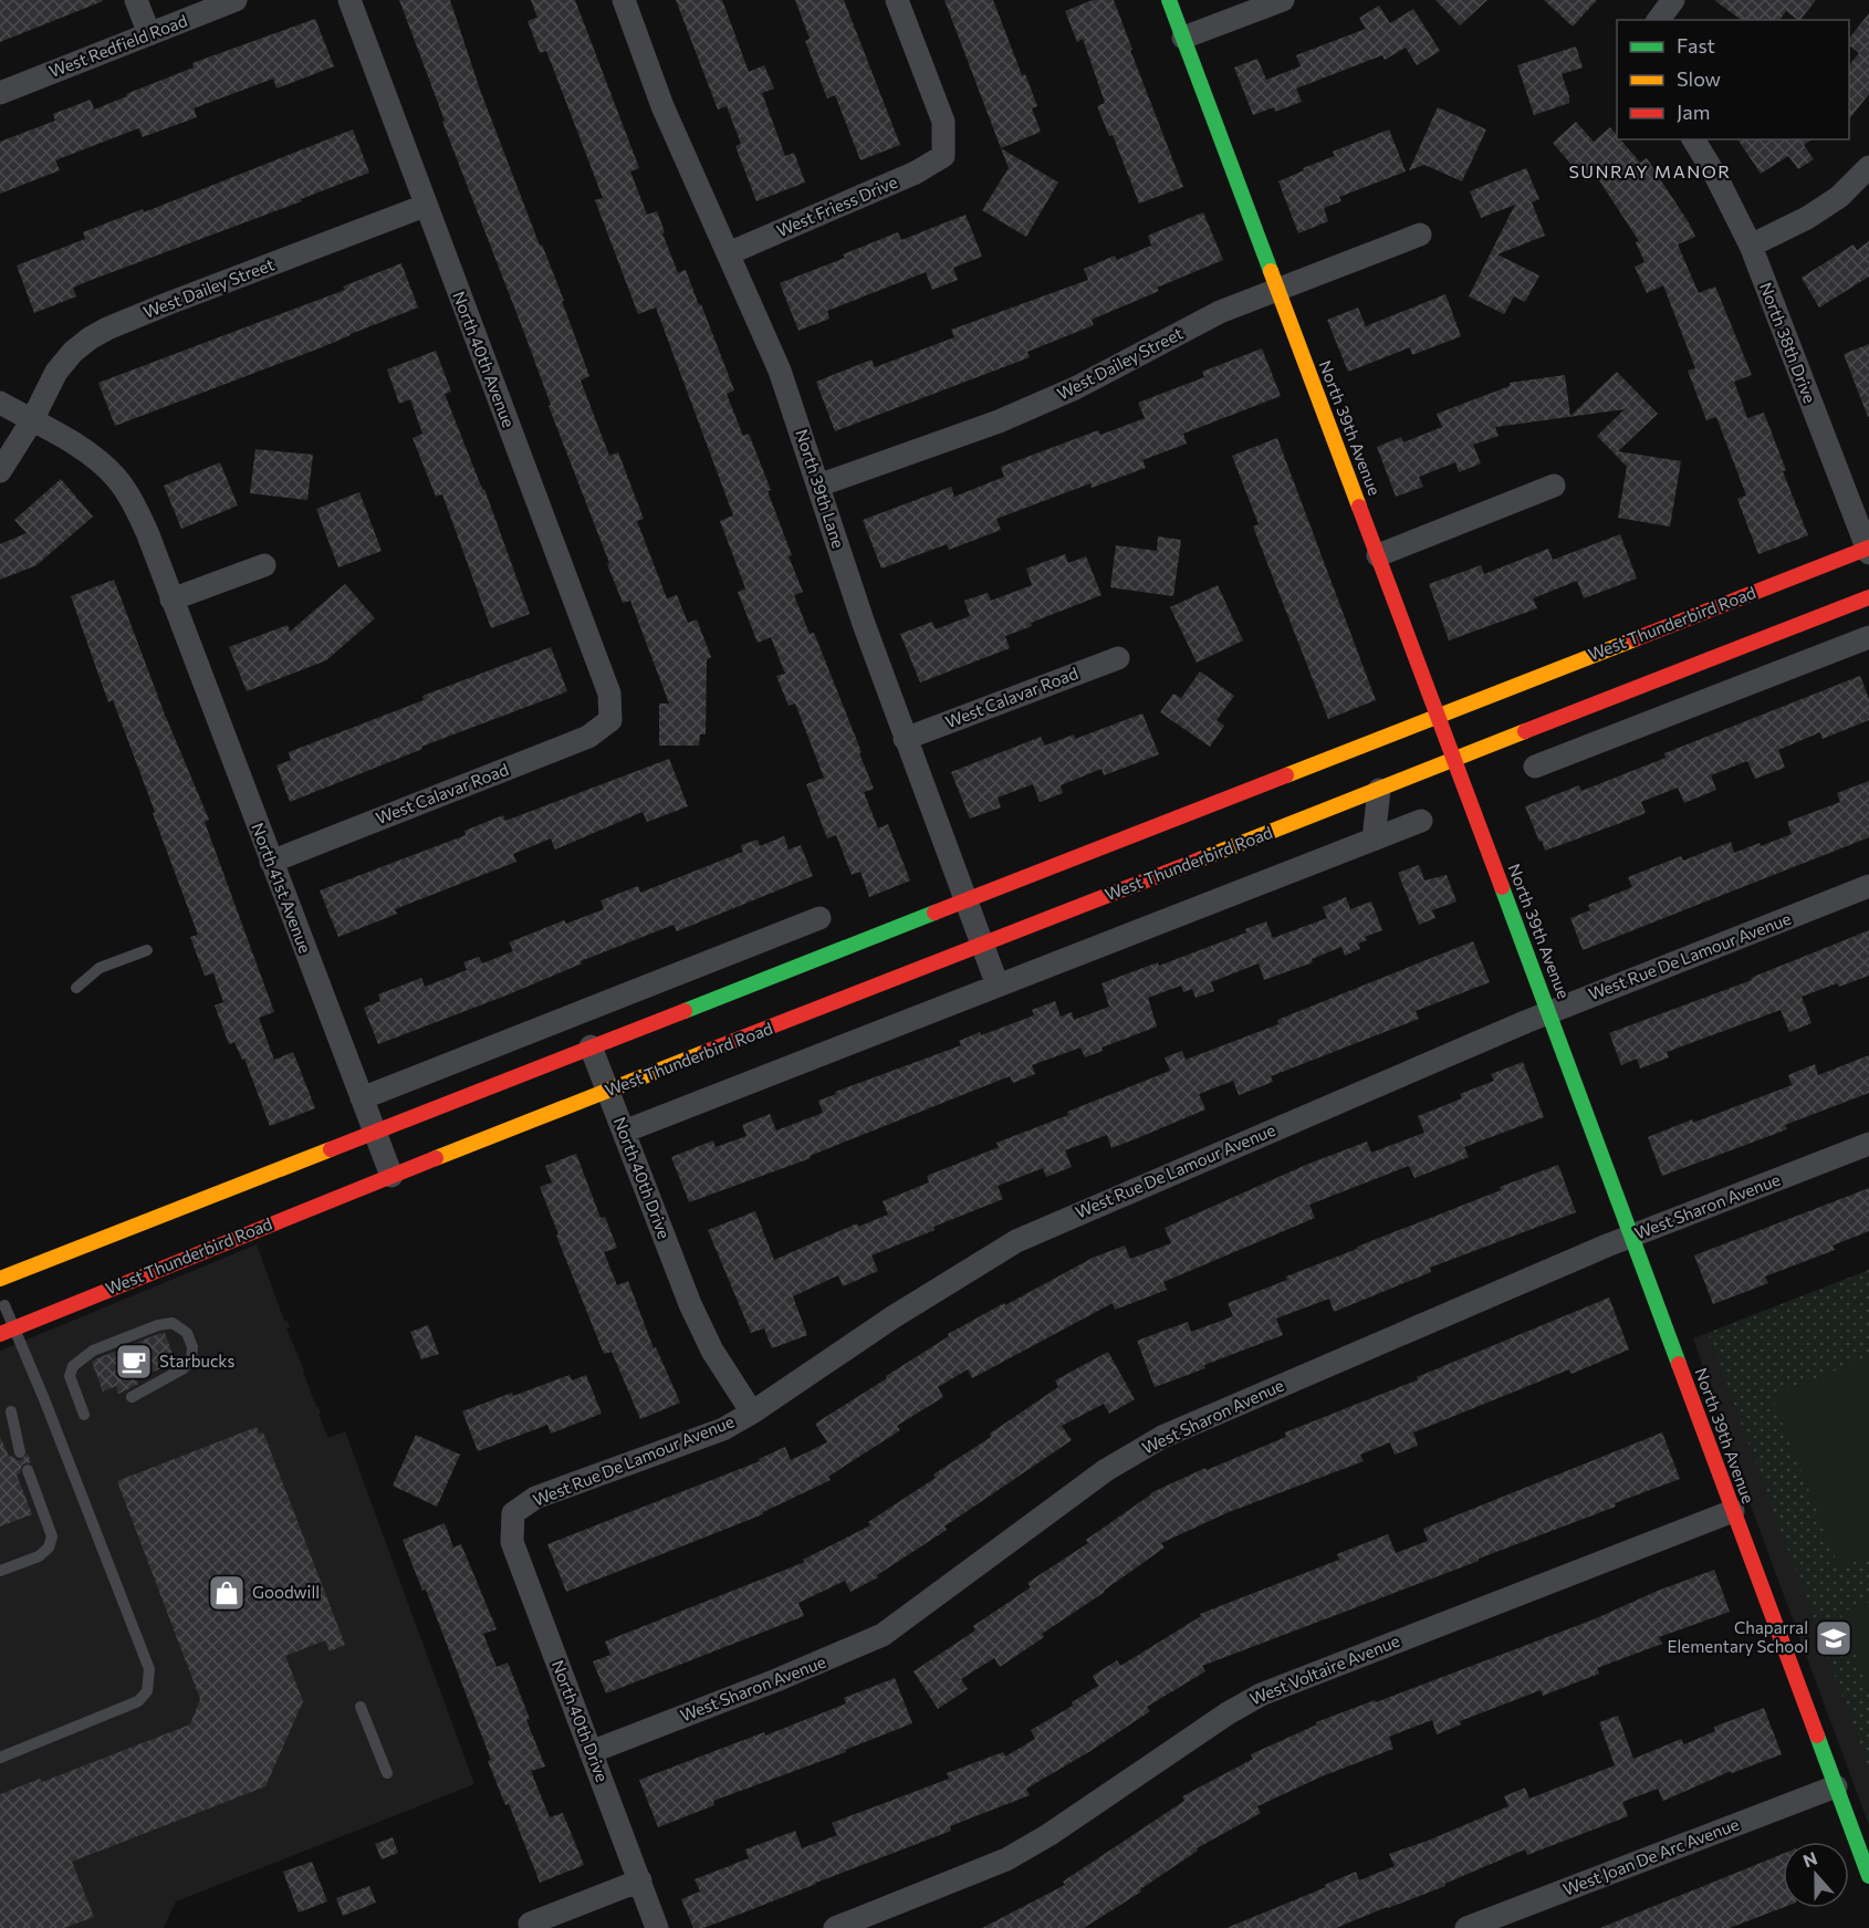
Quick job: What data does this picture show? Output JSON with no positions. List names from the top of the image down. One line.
{"streets":{"main road":["North 39th Avenue","West Thunderbird Road"],"street":["West Redfield Road","West Friess Drive","West Dailey Street","North 38th Drive","North 40th Avenue","North 39th Lane","West Calavar Road","North 41st Avenue","West Rue De Lamour Avenue","North 40th Drive","West Sharon Avenue","West Voltaire Avenue","West Joan De Arc Avenue"]},"crossings":[["West Friess Drive","North 39th Lane"],["West Dailey Street","North 40th Avenue"],["West Dailey Street","North 39th Avenue"],["West Dailey Street","North 39th Lane"],["West Dailey Street","North 41st Avenue"],["North 38th Drive","West Thunderbird Road"],["North 40th Avenue","West Calavar Road"],["North 39th Avenue","West Thunderbird Road"],["North 39th Avenue","West Rue De Lamour Avenue"],["North 39th Avenue","West Sharon Avenue"],["North 39th Avenue","West Voltaire Avenue"],["North 39th Avenue","West Joan De Arc Avenue"],["North 39th Lane","West Thunderbird Road"],["North 39th Lane","West Calavar Road"],["West Thunderbird Road","North 41st Avenue"],["West Thunderbird Road","North 40th Drive"],["West Calavar Road","North 41st Avenue"],["West Rue De Lamour Avenue","North 40th Drive"],["North 40th Drive","West Sharon Avenue"]],"districts":["SUNRAY MANOR"],"places":{"cafe":["Starbucks"],"shop":["Goodwill"],"school or university":["Chaparral Elementary School"]},"legend":["Fast","Slow","Jam"],"north":"top"}
